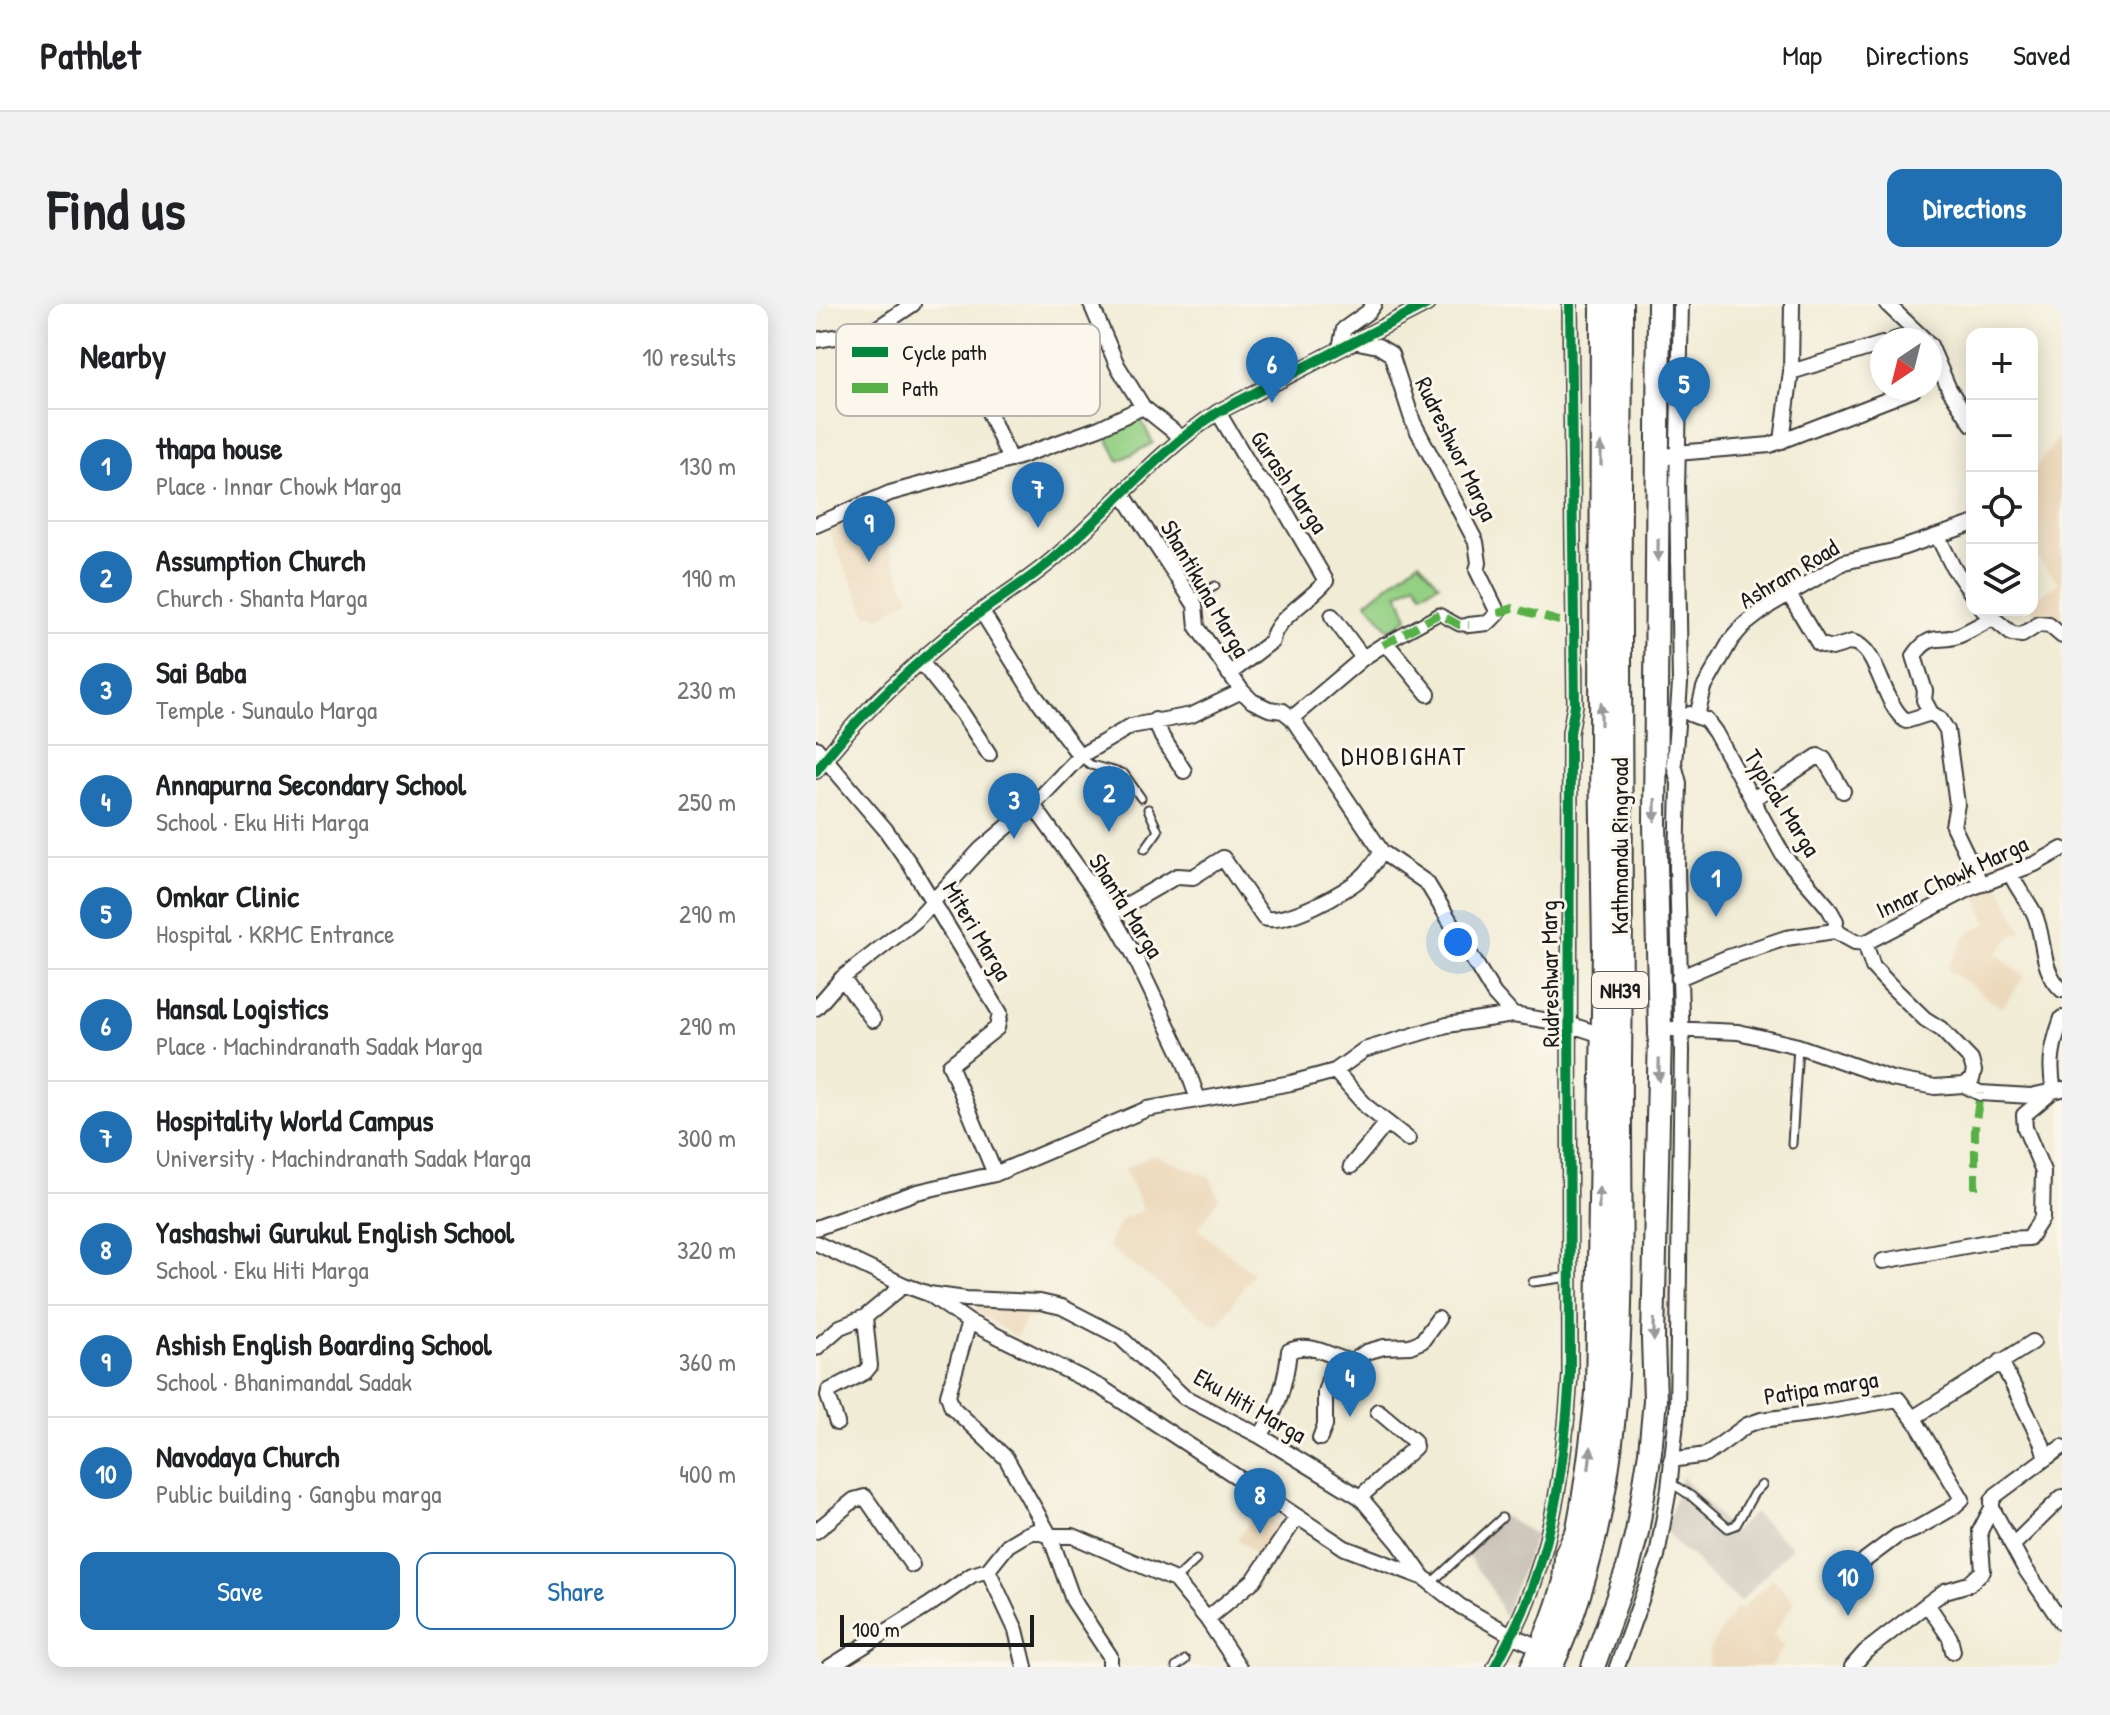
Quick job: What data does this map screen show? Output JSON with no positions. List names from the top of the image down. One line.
{"streets":{"highway":["Kathmandu Ringroad","NH39"],"street":["Rudreshwor Marga","Gurash Marga","Ashram Road","Shantikuna Marga","Typical Marga","Innar Chowk Marga","Shanta Marga","Miteri Marga","Rudreshwar Marg","Patipa marga","Eku Hiti Marga"]},"crossings":[["Gurash Marga","Shantikuna Marga"],["Ashram Road","Typical Marga"],["Typical Marga","Innar Chowk Marga"],["Kathmandu Ringroad","Eku Hiti Marga"],["Rudreshwar Marg","Eku Hiti Marga"]],"districts":["DHOBIGHAT"],"legend":["Cycle path","Path"],"scale_bar":"100 m","north":"bottom left","page":{"header":"Pathlet","nav":["Map","Directions","Saved"],"buttons":["Directions",["Save","Share"]],"title":"Find us","heading":["Nearby","10 results"],"map_buttons":["+","−"],"pins":["6","5","7","9","2","3","1","4","8","10"],"list":[{"mark":"1","name":"thapa house","note":"Place · Innar Chowk Marga","value":"130 m"},{"mark":"2","name":"Assumption Church","note":"Church · Shanta Marga","value":"190 m"},{"mark":"3","name":"Sai Baba","note":"Temple · Sunaulo Marga","value":"230 m"},{"mark":"4","name":"Annapurna Secondary School","note":"School · Eku Hiti Marga","value":"250 m"},{"mark":"5","name":"Omkar Clinic","note":"Hospital · KRMC Entrance","value":"290 m"},{"mark":"6","name":"Hansal Logistics","note":"Place · Machindranath Sadak Marga","value":"290 m"},{"mark":"7","name":"Hospitality World Campus","note":"University · Machindranath Sadak Marga","value":"300 m"},{"mark":"8","name":"Yashashwi Gurukul English School","note":"School · Eku Hiti Marga","value":"320 m"},{"mark":"9","name":"Ashish English Boarding School","note":"School · Bhanimandal Sadak","value":"360 m"},{"mark":"10","name":"Navodaya Church","note":"Public building · Gangbu marga","value":"400 m"}],"scale":"100 m"}}
